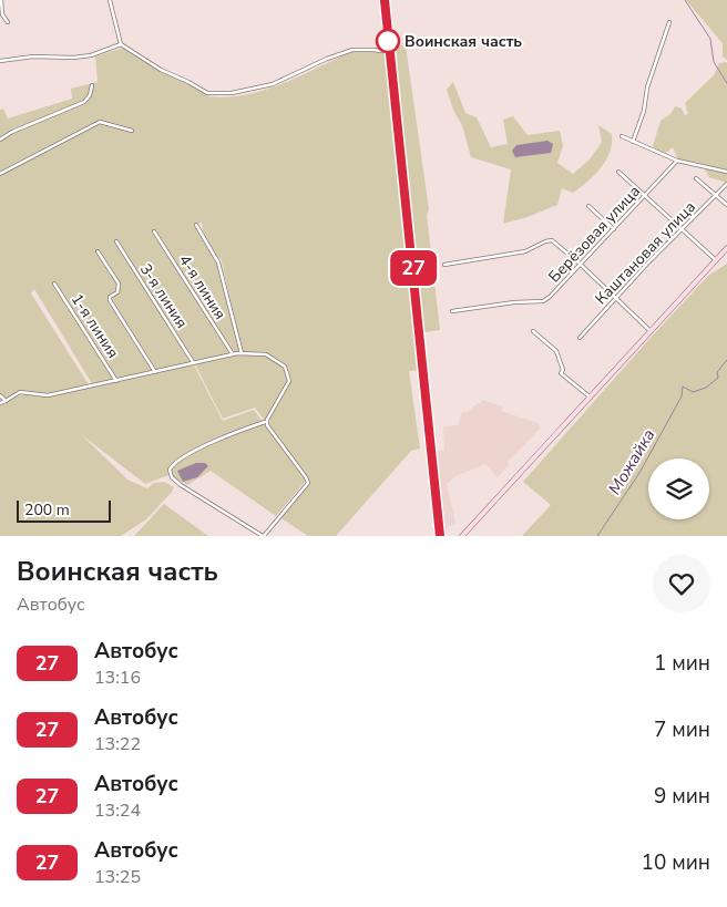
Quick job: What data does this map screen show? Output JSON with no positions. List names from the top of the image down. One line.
{"streets":{"street":["Берёзовая улица","Каштановая улица","4-я линия","3-я линия","1-я линия"]},"water":["Можайка"],"places":["Воинская часть"],"lines":["bus line 27"],"scale_bar":"200 m","page":{"on_map":"27","scale":"200 m","heading":["Воинская часть","Автобус"],"list":[{"mark":"27","name":"Автобус","note":"13:16","value":"1 мин"},{"mark":"27","name":"Автобус","note":"13:22","value":"7 мин"},{"mark":"27","name":"Автобус","note":"13:24","value":"9 мин"},{"mark":"27","name":"Автобус","note":"13:25","value":"10 мин"}]}}
